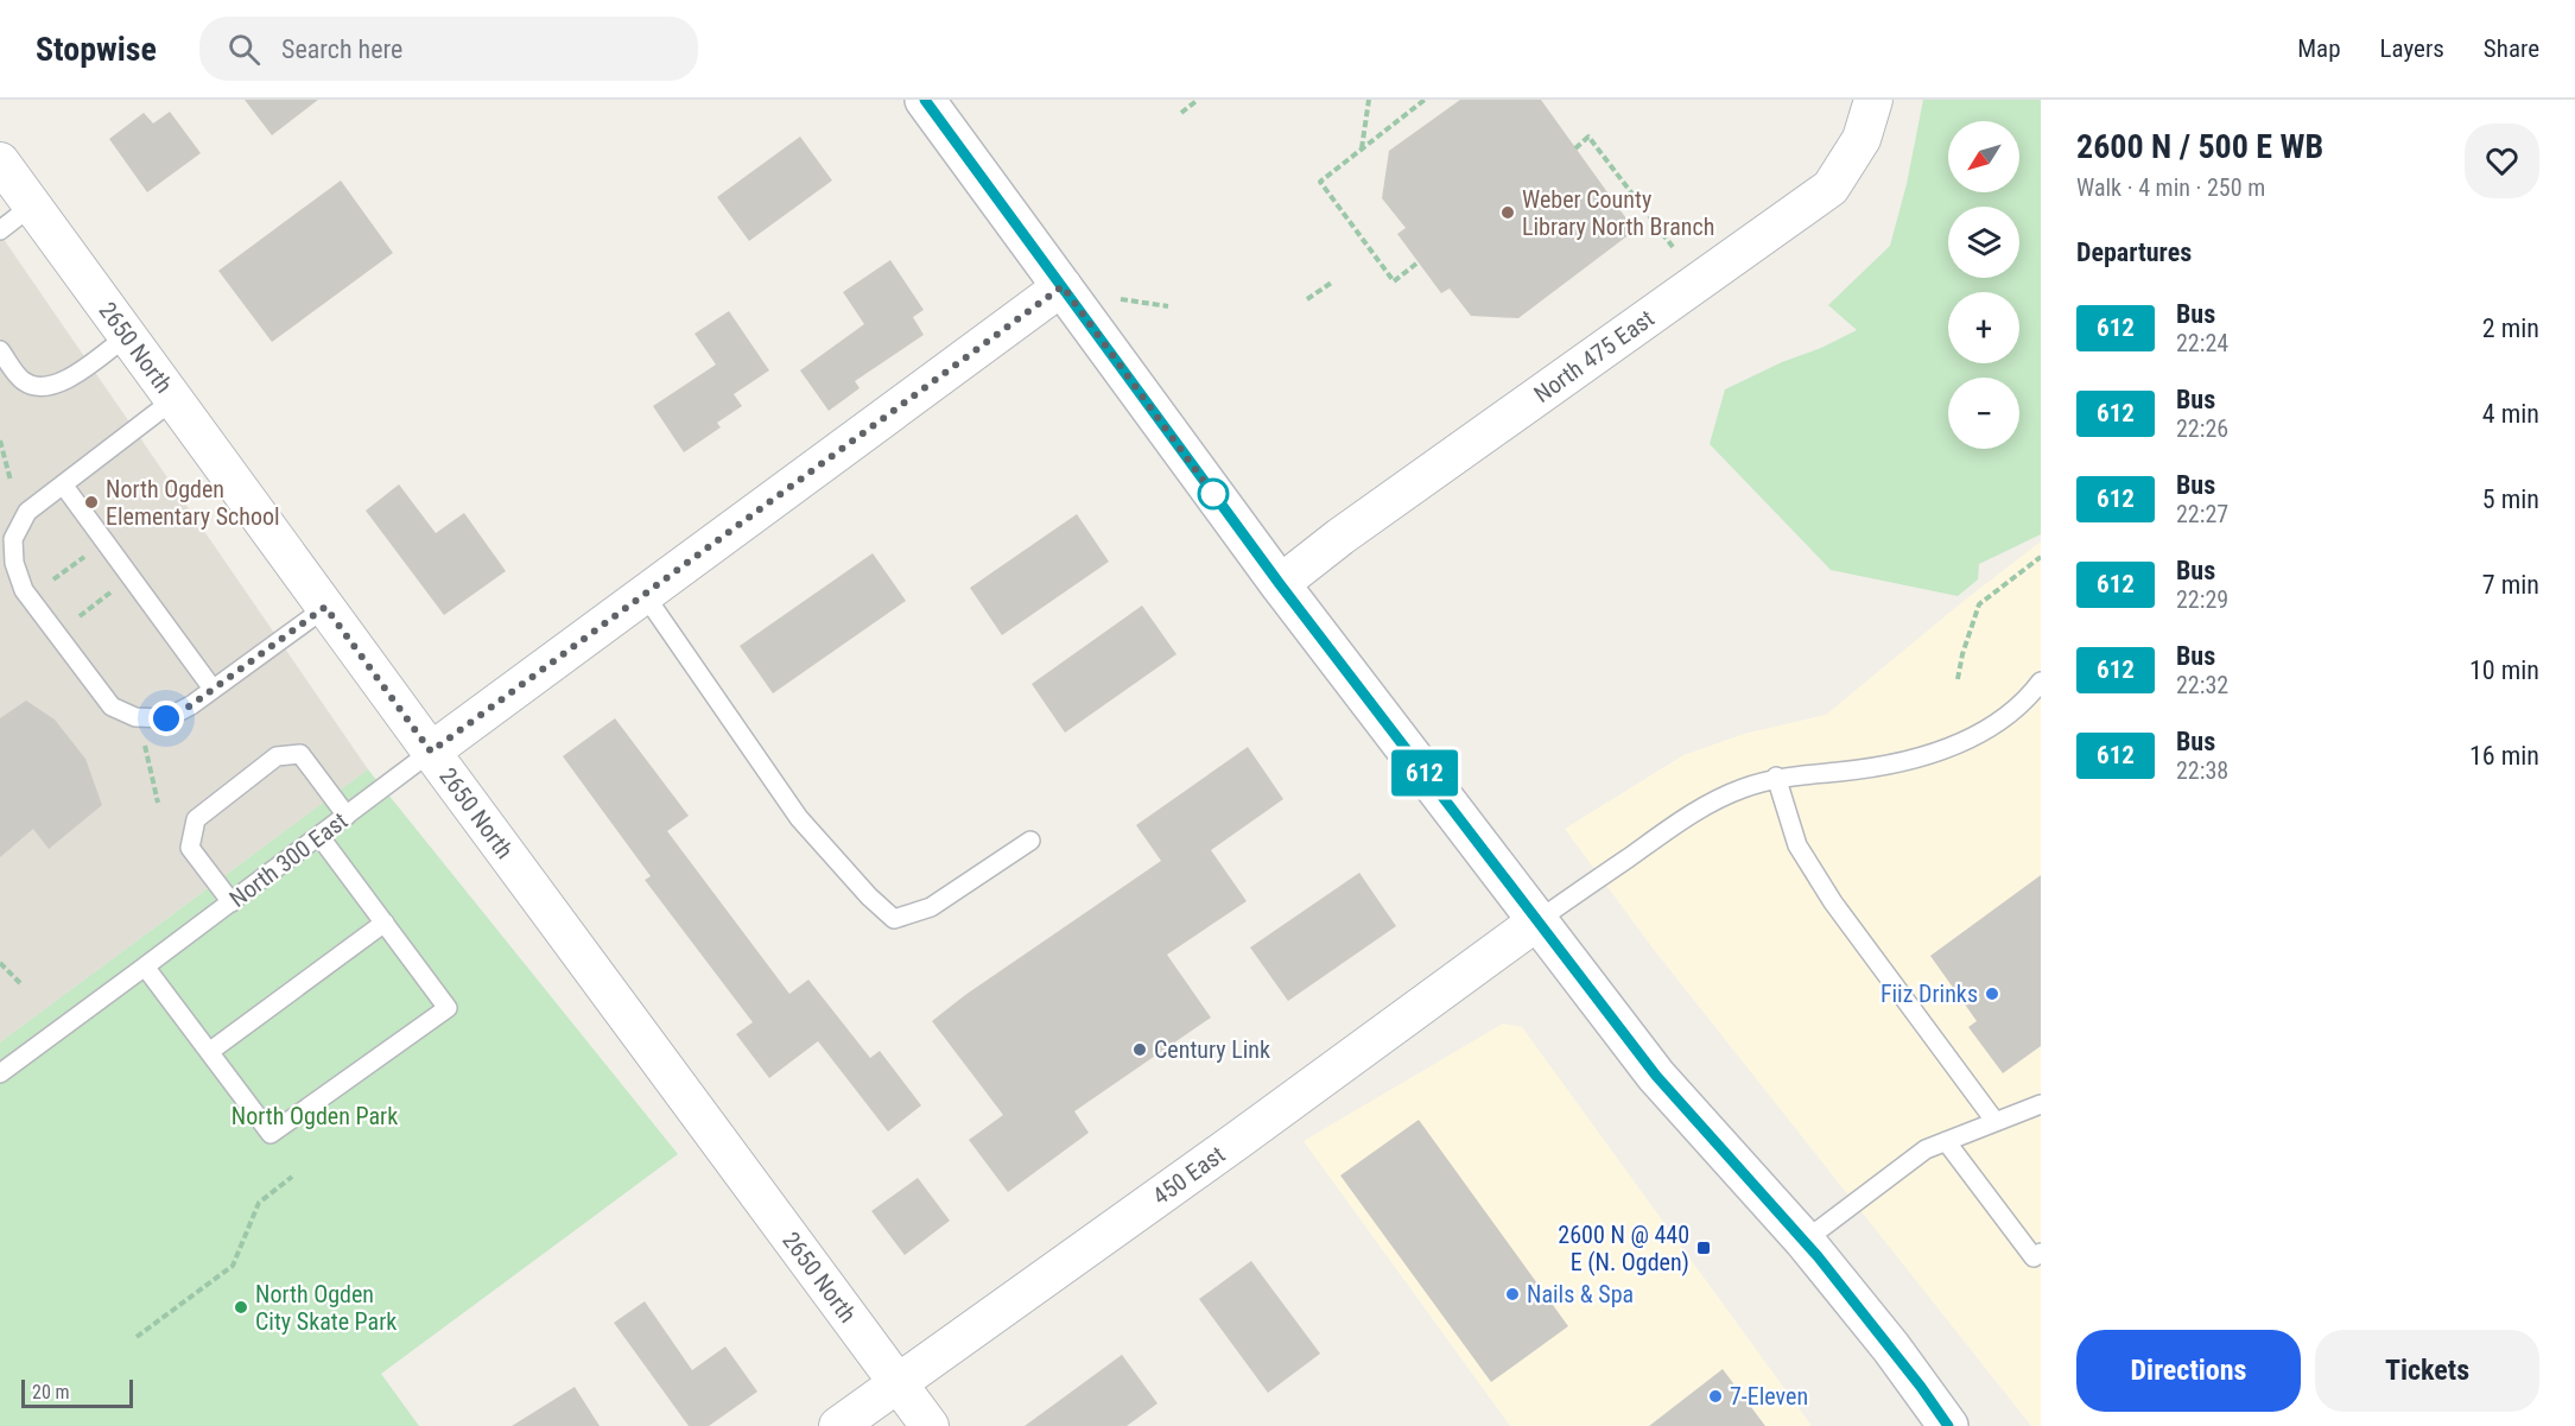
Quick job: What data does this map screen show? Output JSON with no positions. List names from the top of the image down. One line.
{"streets":{"street":["2650 North","North 475 East","450 East"],"lane":["North 300 East"]},"crossings":[["2650 North","North 300 East"],["2650 North","450 East"]],"parks":["North Ogden Park"],"places":{"other":["Weber County Library North Branch","North Ogden Elementary School","Fiiz Drinks","Century Link","Nails & Spa","North Ogden City Skate Park","7-Eleven"],"transit":["2600 N @ 440 E (N. Ogden)"]},"lines":["bus line 612"],"scale_bar":"20 m","north":"bottom left","page":{"header":"Stopwise","search":"Search here","nav":["Map","Layers","Share"],"on_map":"612","heading":[["2600 N / 500 E WB","Walk · 4 min · 250 m"],"Departures"],"map_buttons":["+","−"],"list":[{"mark":"612","name":"Bus","note":"22:24","value":"2 min"},{"mark":"612","name":"Bus","note":"22:26","value":"4 min"},{"mark":"612","name":"Bus","note":"22:27","value":"5 min"},{"mark":"612","name":"Bus","note":"22:29","value":"7 min"},{"mark":"612","name":"Bus","note":"22:32","value":"10 min"},{"mark":"612","name":"Bus","note":"22:38","value":"16 min"}],"buttons":["Directions","Tickets"],"scale":"20 m"}}
